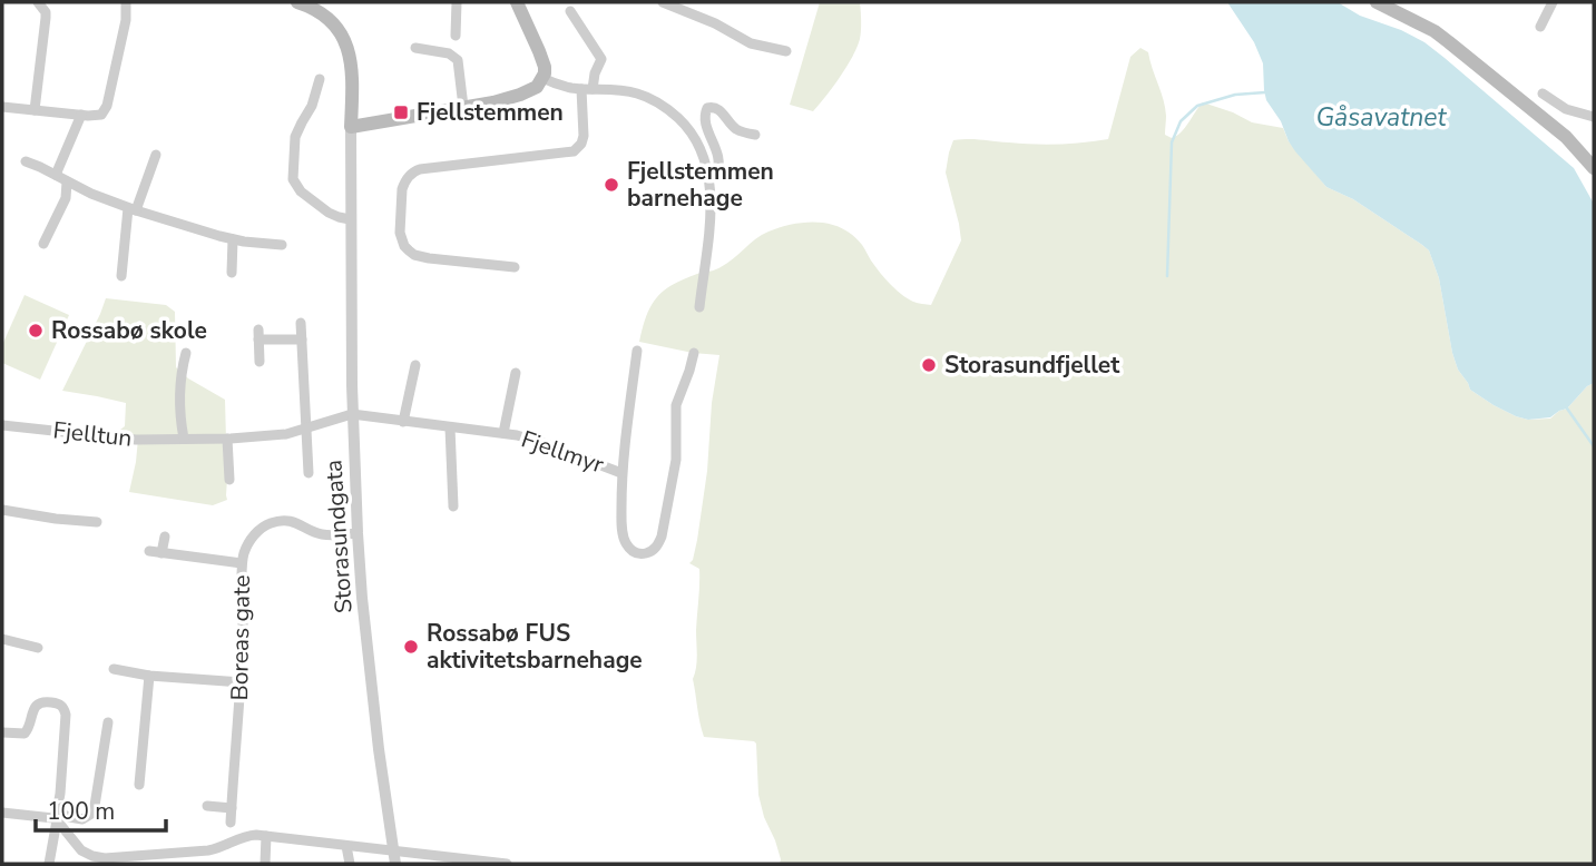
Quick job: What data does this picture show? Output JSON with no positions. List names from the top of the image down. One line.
{"streets":{"main road":["Storasundgata"],"street":["Fjelltun","Fjellmyr","Boreas gate"]},"crossings":[["Fjelltun","Fjellmyr"],["Fjelltun","Storasundgata"],["Fjellmyr","Storasundgata"],["Storasundgata","Boreas gate"]],"water":["Gåsavatnet"],"places":{"transit":["Fjellstemmen"],"other":["Fjellstemmen barnehage","Rossabø skole","Storasundfjellet","Rossabø FUS aktivitetsbarnehage"]},"scale_bar":"100 m"}
